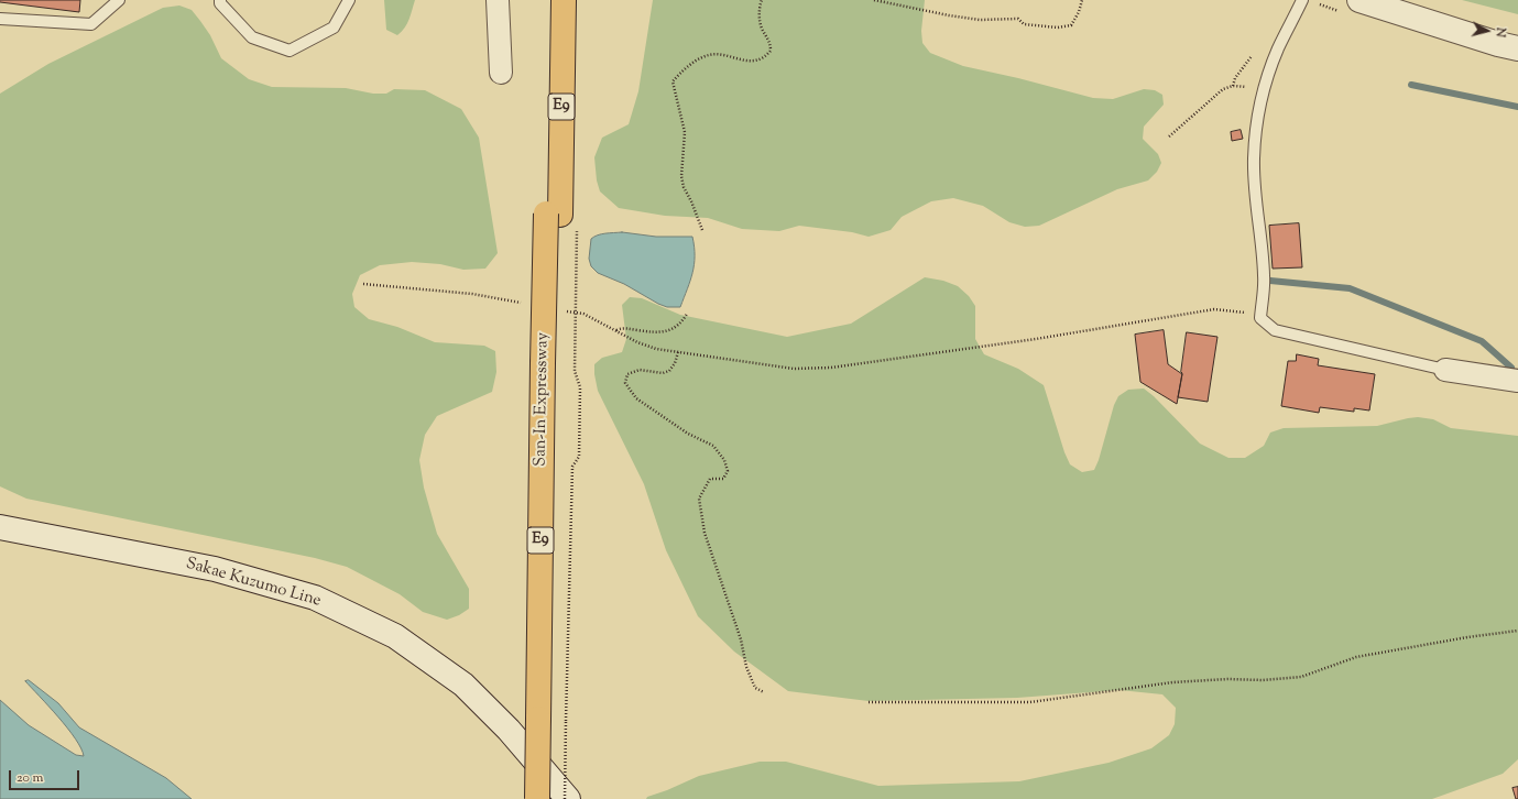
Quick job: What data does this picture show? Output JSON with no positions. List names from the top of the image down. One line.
{"streets":{"highway":["E9","San-In Expressway"],"main road":["Sakae Kuzumo Line"]},"scale_bar":"20 m","north":"right"}
